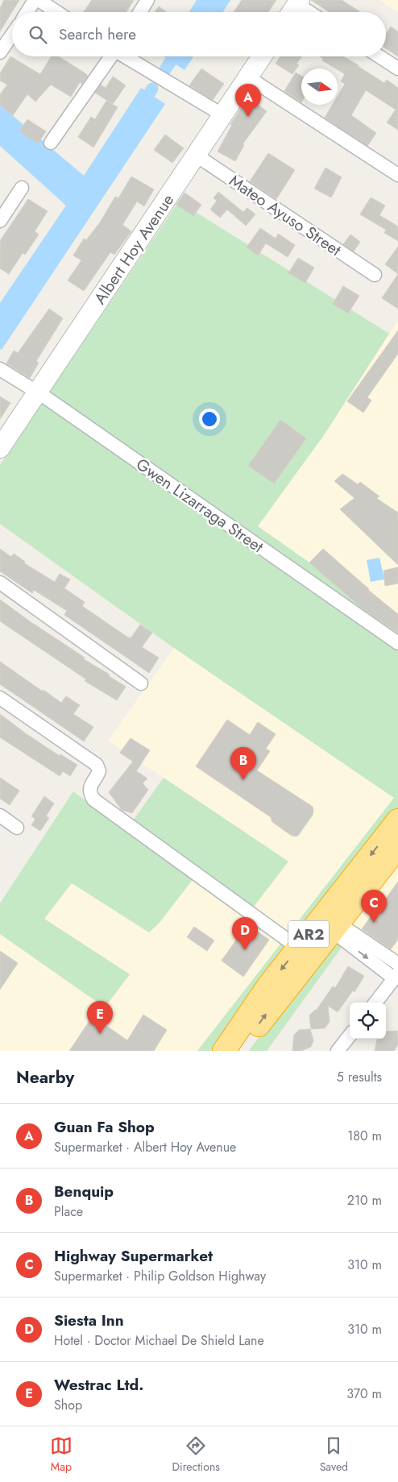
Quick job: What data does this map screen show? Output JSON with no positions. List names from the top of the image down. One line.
{"streets":{"highway":["AR2"],"street":["Mateo Ayuso Street","Albert Hoy Avenue","Gwen Lizarraga Street"]},"crossings":[["Mateo Ayuso Street","Albert Hoy Avenue"],["Albert Hoy Avenue","Gwen Lizarraga Street"]],"north":"right","page":{"search":"Search here","pins":["A","B","C","D","E"],"heading":["Nearby","5 results"],"list":[{"mark":"A","name":"Guan Fa Shop","note":"Supermarket · Albert Hoy Avenue","value":"180 m"},{"mark":"B","name":"Benquip","note":"Place","value":"210 m"},{"mark":"C","name":"Highway Supermarket","note":"Supermarket · Philip Goldson Highway","value":"310 m"},{"mark":"D","name":"Siesta Inn","note":"Hotel · Doctor Michael De Shield Lane","value":"310 m"},{"mark":"E","name":"Westrac Ltd.","note":"Shop","value":"370 m"}],"nav":["Map","Directions","Saved"]}}
